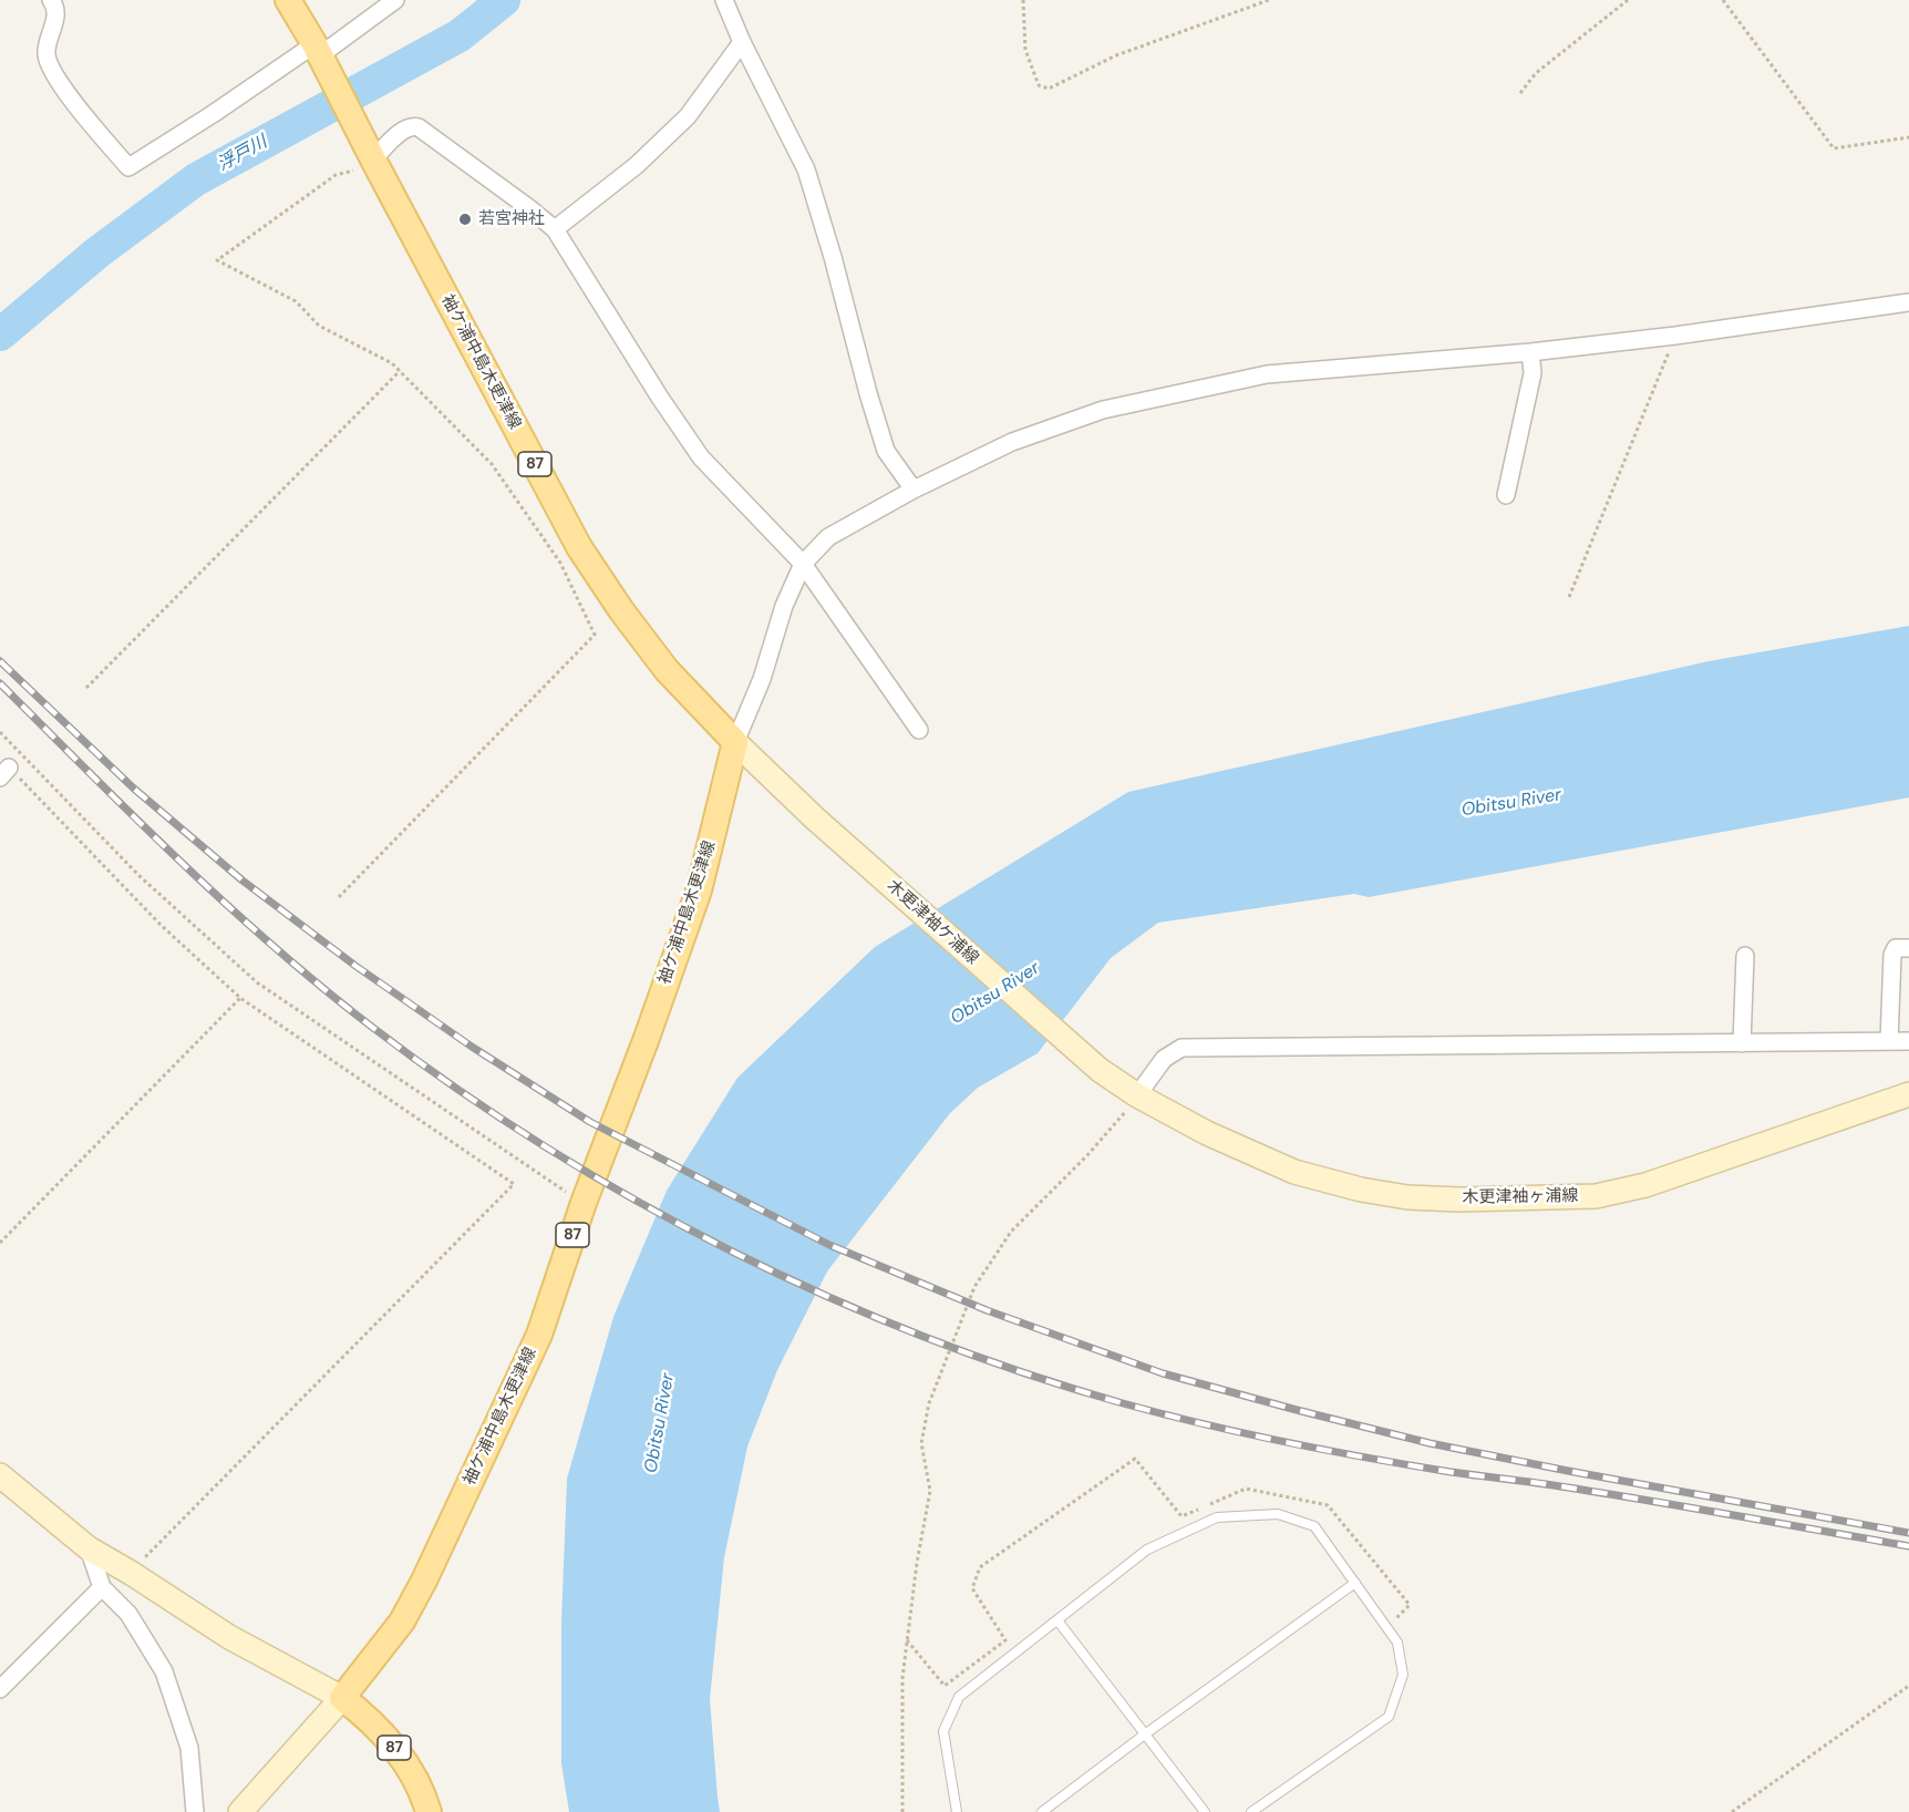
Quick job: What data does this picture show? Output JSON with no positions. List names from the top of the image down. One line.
{"streets":{"main road":["袖ケ浦中島木更津線","87","木更津袖ケ浦線","木更津袖ヶ浦線"]},"crossings":[["袖ケ浦中島木更津線","87"],["袖ケ浦中島木更津線","木更津袖ケ浦線"],["木更津袖ケ浦線","木更津袖ヶ浦線"]],"water":["浮戸川","Obitsu River"],"places":["若宮神社"]}
